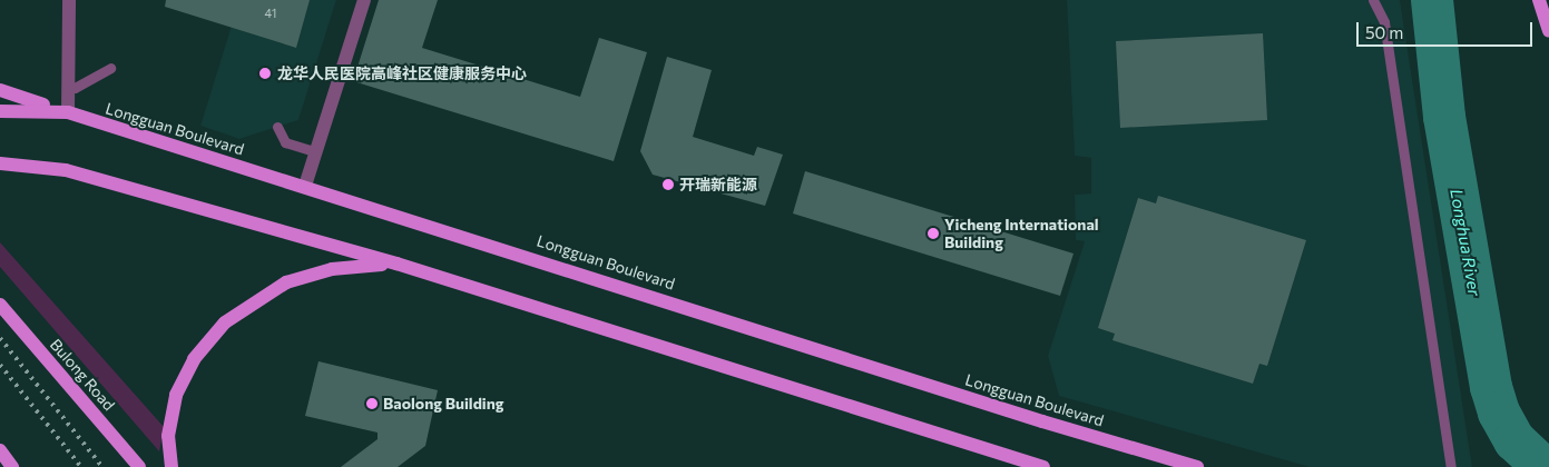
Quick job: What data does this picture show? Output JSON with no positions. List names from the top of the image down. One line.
{"streets":{"main road":["Longguan Boulevard","Bulong Road"]},"water":["Longhua River"],"places":["龙华人民医院高峰社区健康服务中心","开瑞新能源","Yicheng International Building","Baolong Building"],"house_numbers":["41"],"scale_bar":"50 m"}
